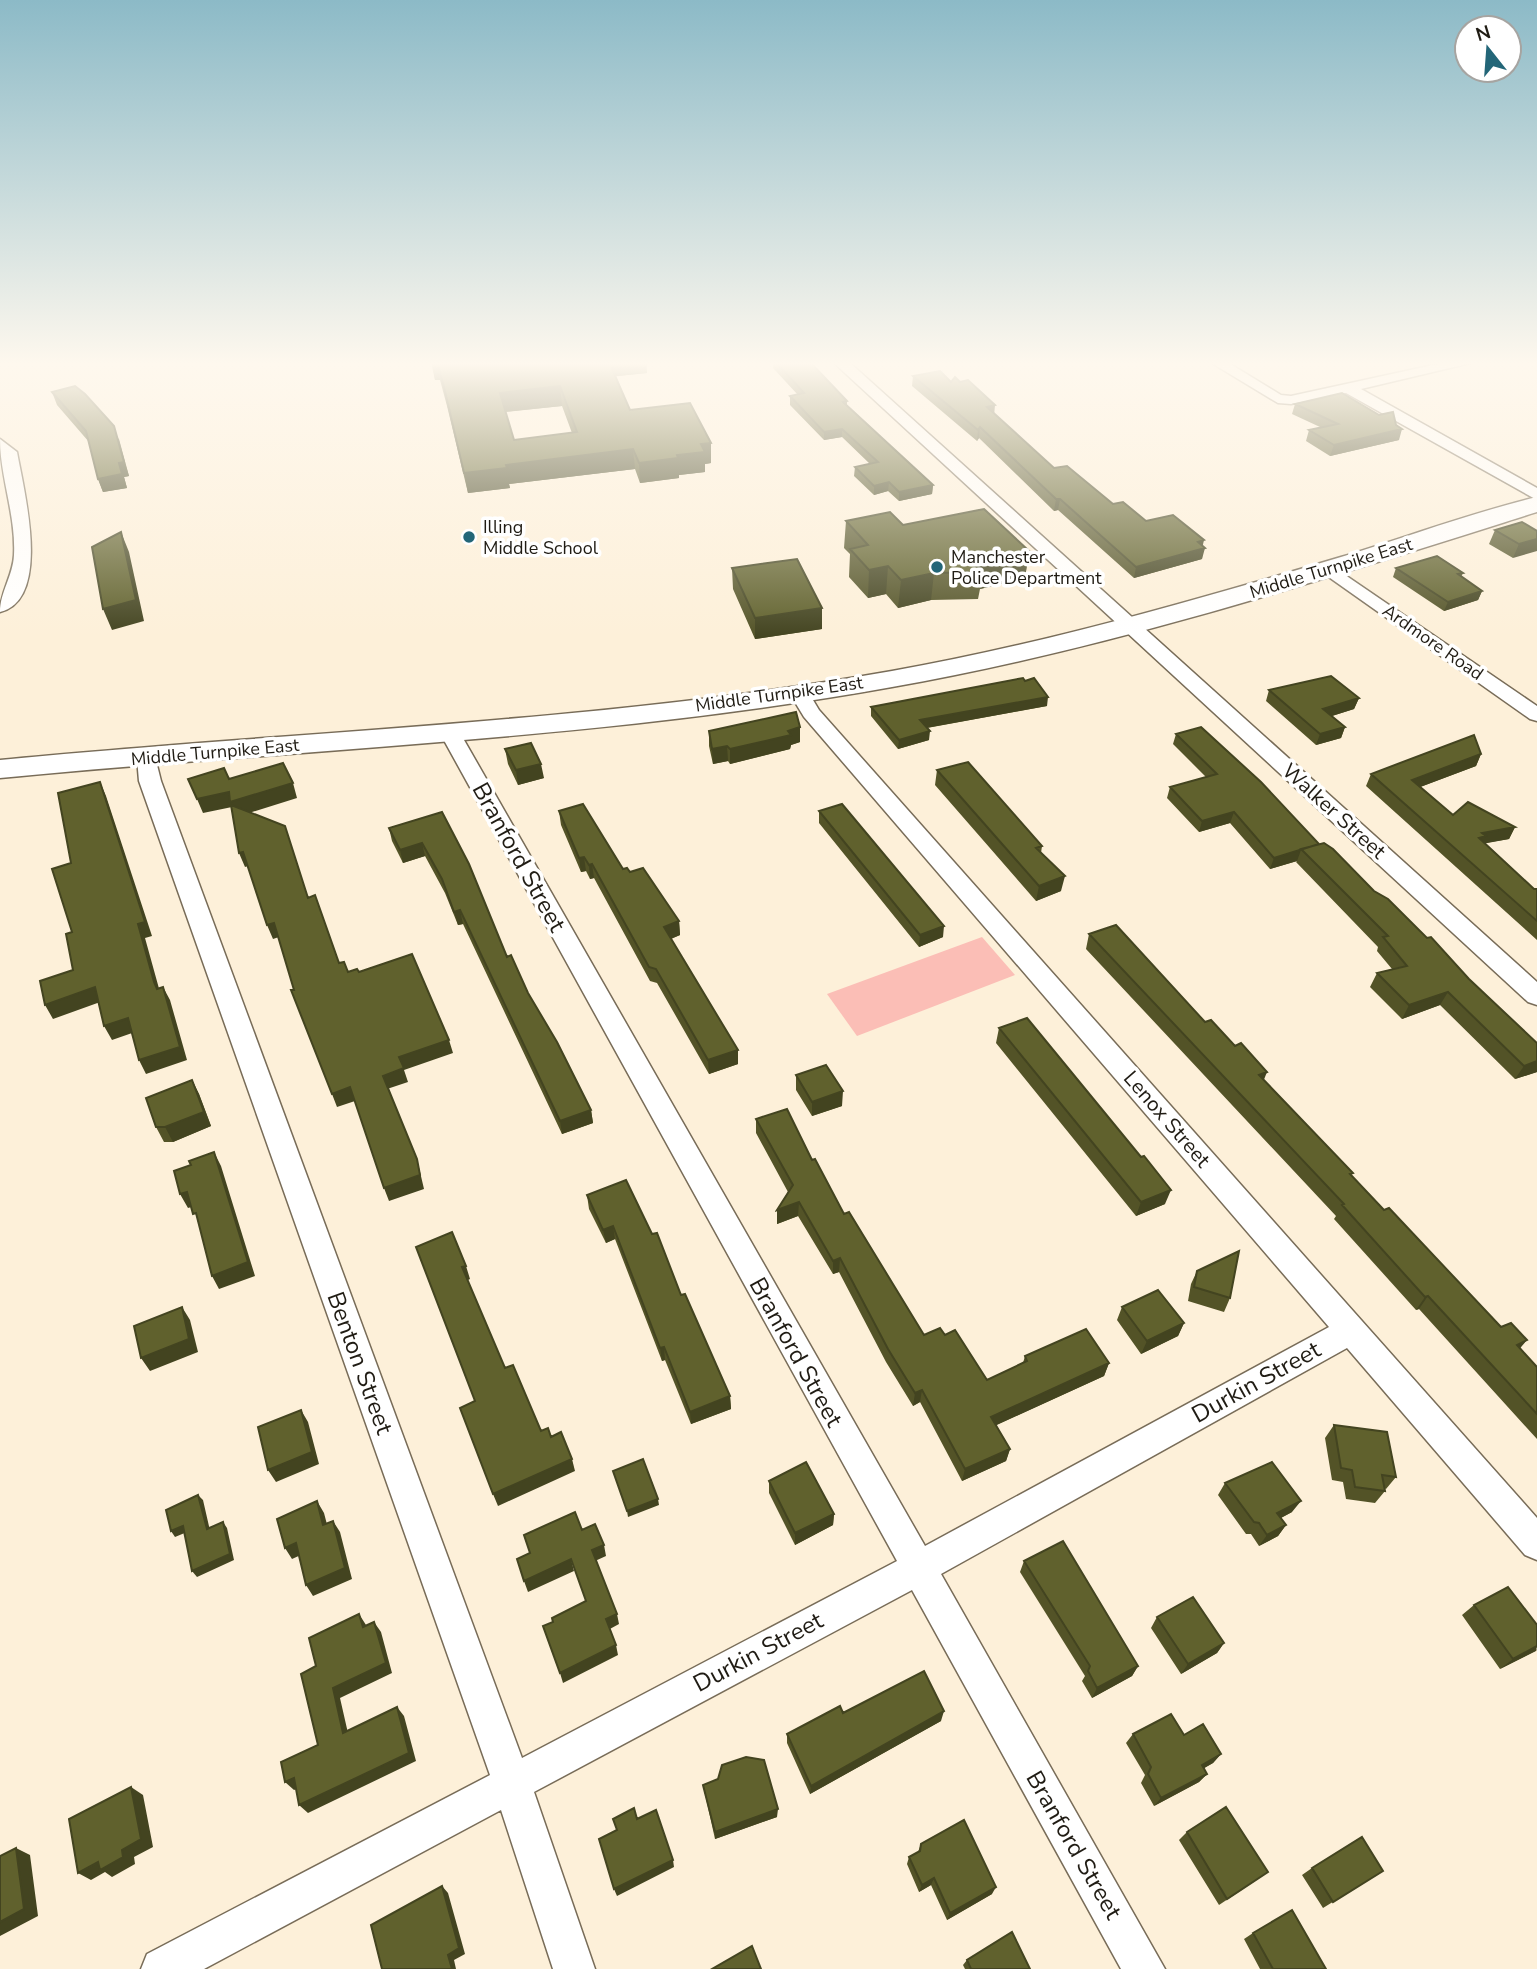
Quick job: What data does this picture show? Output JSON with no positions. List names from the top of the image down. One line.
{"streets":{"main road":["Middle Turnpike East"],"street":["Ardmore Road","Walker Street","Branford Street","Lenox Street","Benton Street","Durkin Street"]},"crossings":[["Middle Turnpike East","Ardmore Road"],["Middle Turnpike East","Walker Street"],["Middle Turnpike East","Branford Street"],["Middle Turnpike East","Lenox Street"],["Middle Turnpike East","Benton Street"],["Branford Street","Durkin Street"],["Lenox Street","Durkin Street"],["Benton Street","Durkin Street"]],"places":["Illing Middle School","Manchester Police Department"],"north":"top"}
